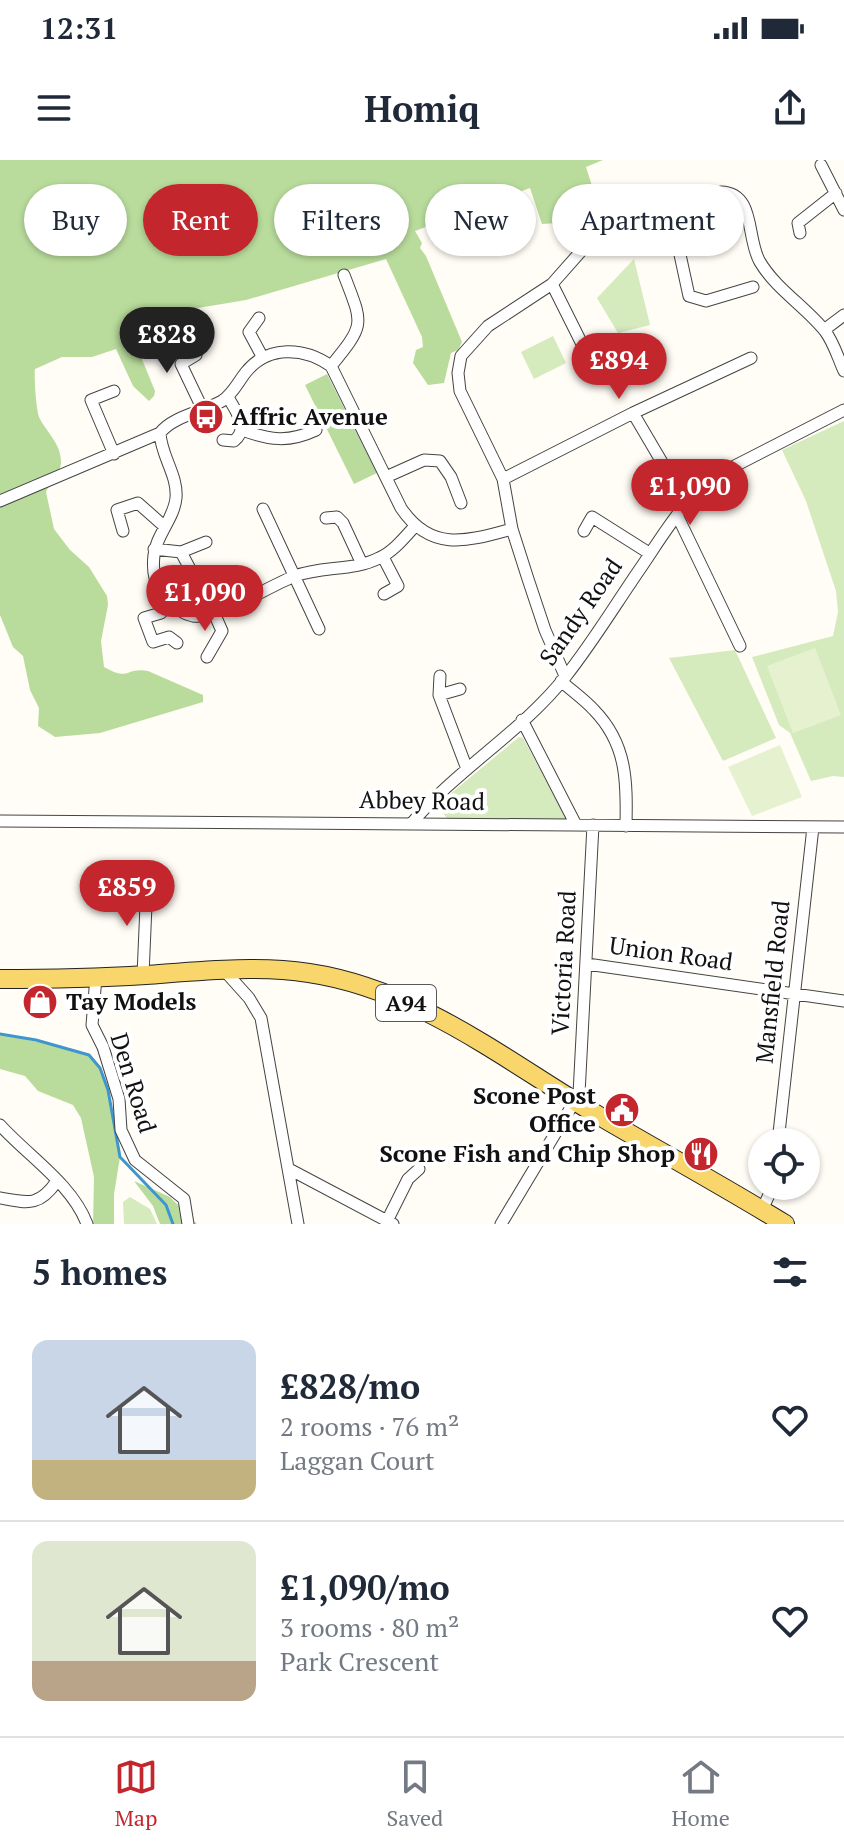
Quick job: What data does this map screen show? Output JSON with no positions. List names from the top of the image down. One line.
{"streets":{"main road":["A94"],"street":["Sandy Road","Abbey Road","Union Road","Victoria Road","Mansfield Road","Den Road"]},"crossings":[["Sandy Road","Abbey Road"],["Abbey Road","Victoria Road"],["Abbey Road","Mansfield Road"],["Union Road","Victoria Road"],["Union Road","Mansfield Road"],["Victoria Road","A94"],["A94","Den Road"]],"places":{"bus stop":["Affric Avenue"],"shop":["Tay Models"],"public building":["Scone Post Office"],"restaurant":["Scone Fish and Chip Shop"]},"page":{"status":"12:31","header":"Homiq","chip":["Buy","Rent","Filters","New","Apartment"],"price":["£828","£894","£1,090","£1,090","£859"],"heading":"5 homes","list":[{"name":"£828/mo","note":"2 rooms · 76 m² · Laggan Court"},{"name":"£1,090/mo","note":"3 rooms · 80 m² · Park Crescent"}],"tabs":["Map","Saved","Home"]}}
